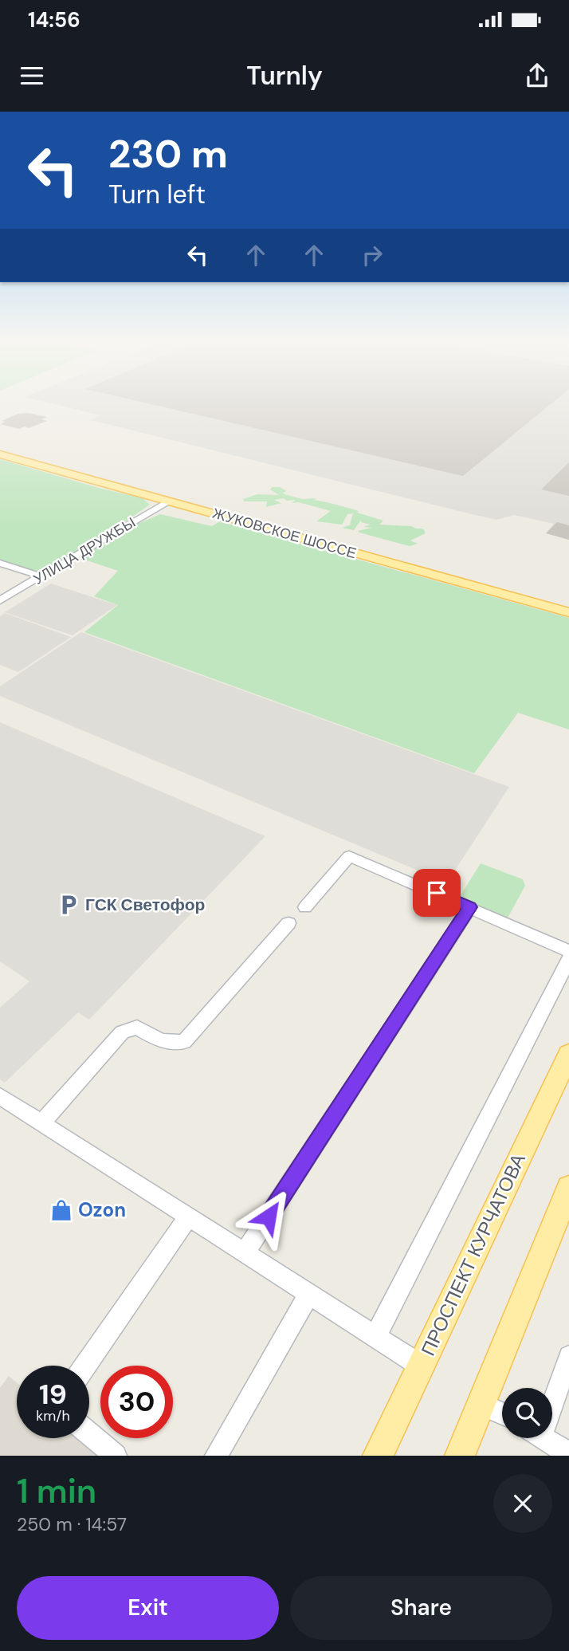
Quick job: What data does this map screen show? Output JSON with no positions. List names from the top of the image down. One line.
{"streets":{"main road":["ЖУКОВСКОЕ ШОССЕ","ПРОСПЕКТ КУРЧАТОВА"],"street":["УЛИЦА ДРУЖБЫ"]},"crossings":[["ЖУКОВСКОЕ ШОССЕ","УЛИЦА ДРУЖБЫ"]],"places":{"parking":["ГСК Светофор"],"shop":["Ozon"]},"page":{"status":"14:56","header":"Turnly","turn":["230 m","Turn left"],"speed":"19 km/h","limit":"30","heading":["1 min","250 m · 14:57"],"buttons":["Exit","Share"]}}
